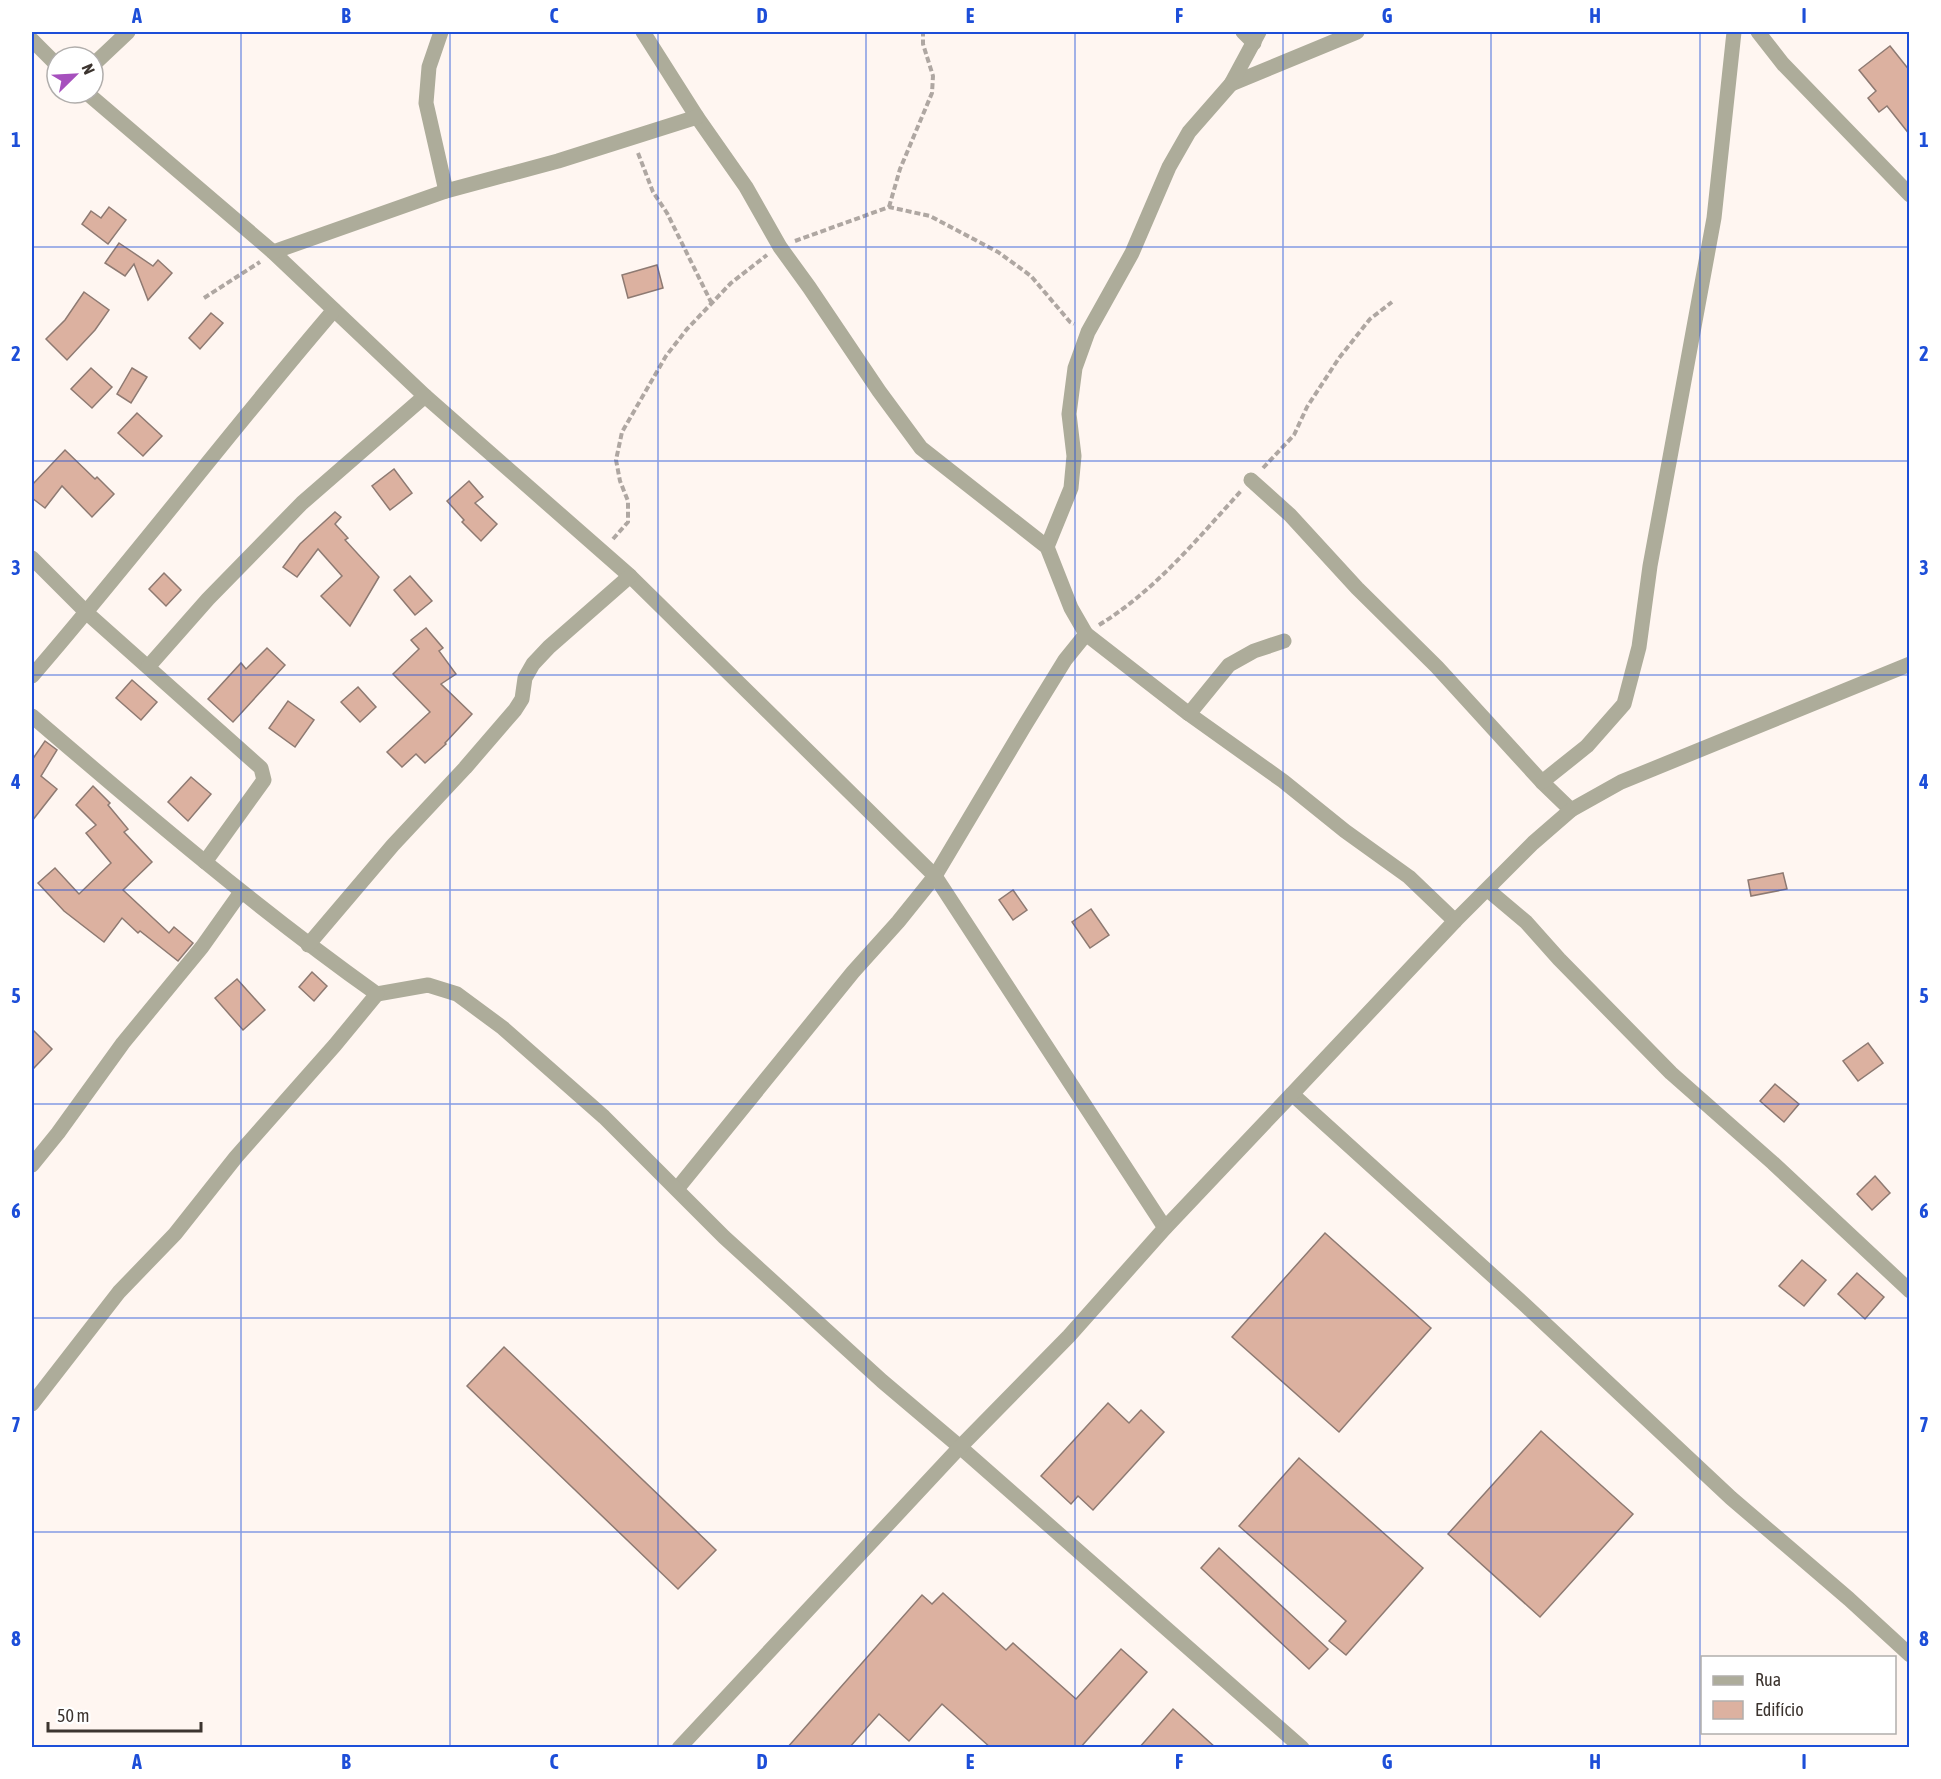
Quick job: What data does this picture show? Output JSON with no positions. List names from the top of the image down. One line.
{"legend":["Rua","Edifício"],"scale_bar":"50 m","north":"top right","grid":{"columns":["A","B","C","D","E","F","G","H","I"],"rows":["1","2","3","4","5","6","7","8"]}}
